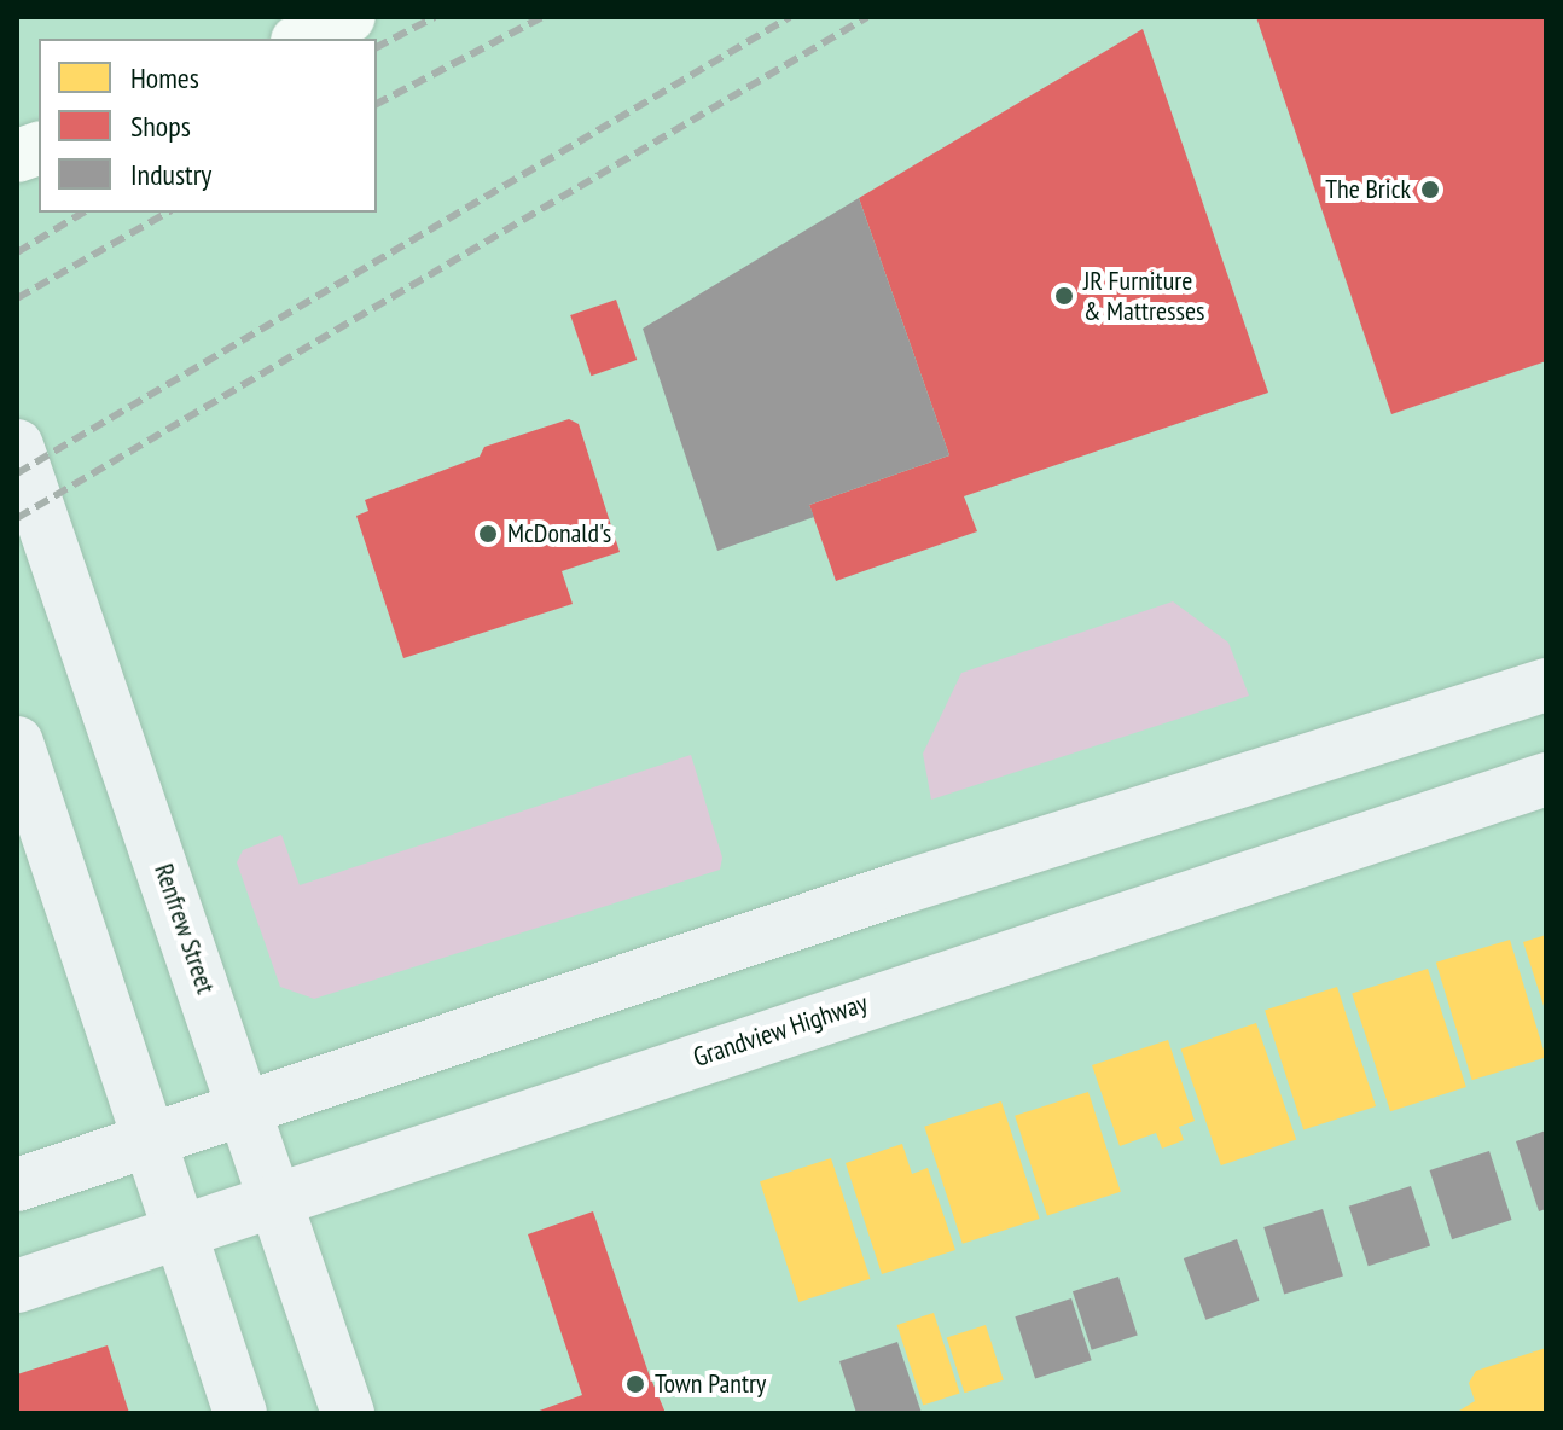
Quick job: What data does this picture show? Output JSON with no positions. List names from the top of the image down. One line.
{"streets":{"main road":["Renfrew Street","Grandview Highway"]},"crossings":[["Renfrew Street","Grandview Highway"]],"places":["The Brick","JR Furniture & Mattresses","McDonald's","Town Pantry"],"legend":["Homes","Shops","Industry"]}
